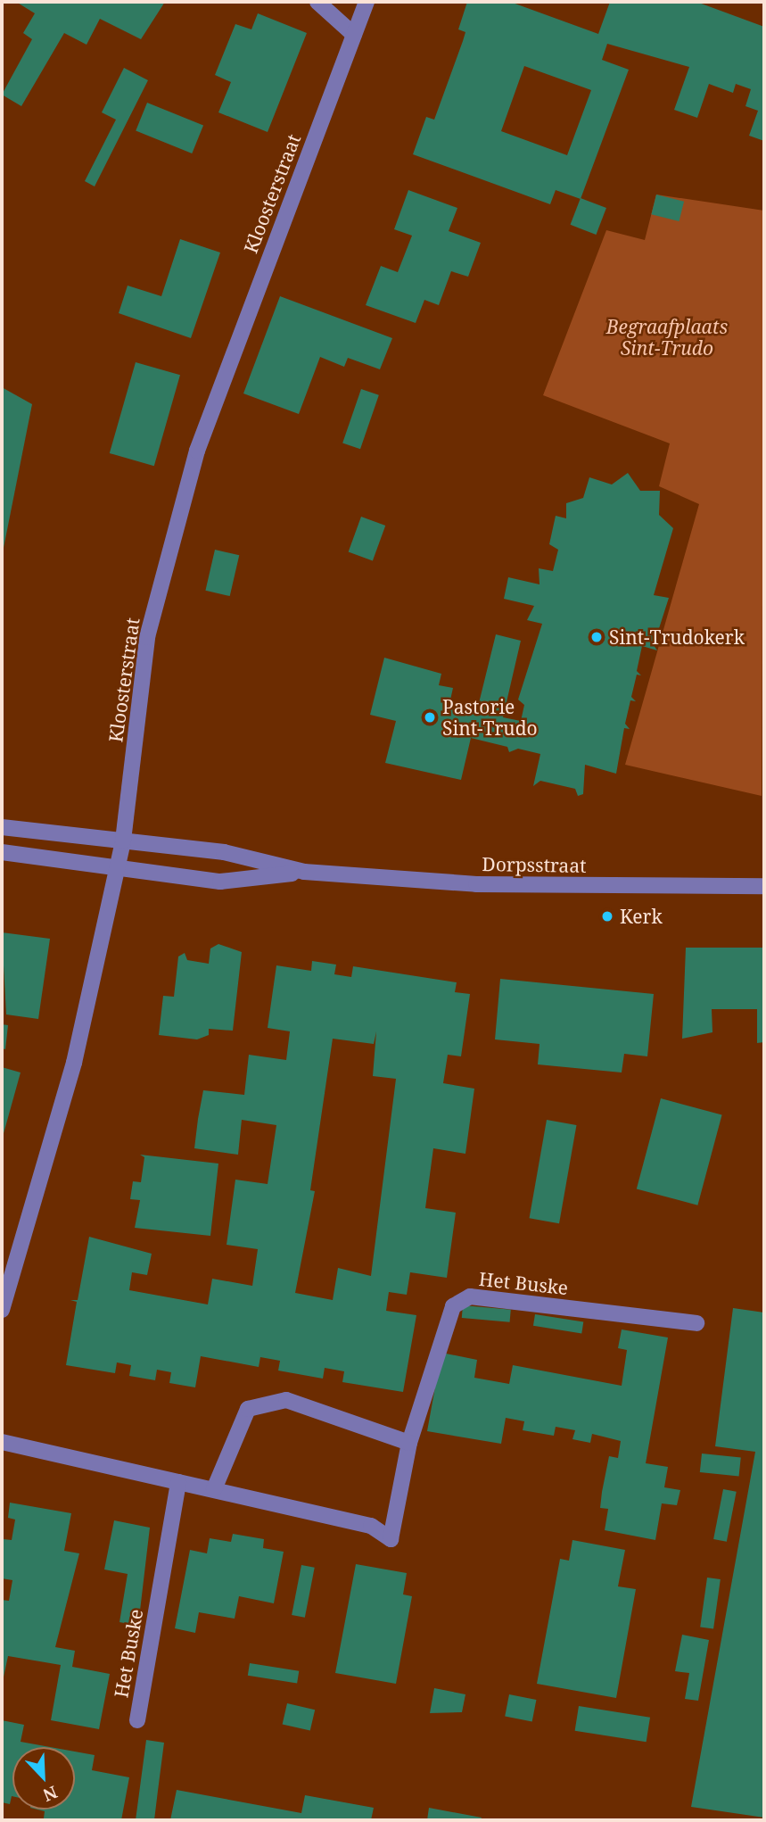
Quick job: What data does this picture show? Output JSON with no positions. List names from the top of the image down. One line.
{"streets":{"street":["Kloosterstraat","Dorpsstraat","Het Buske"]},"crossings":[["Kloosterstraat","Dorpsstraat"]],"parks":["Begraafplaats Sint-Trudo"],"places":["Sint-Trudokerk","Pastorie Sint-Trudo","Kerk"],"north":"bottom right"}
